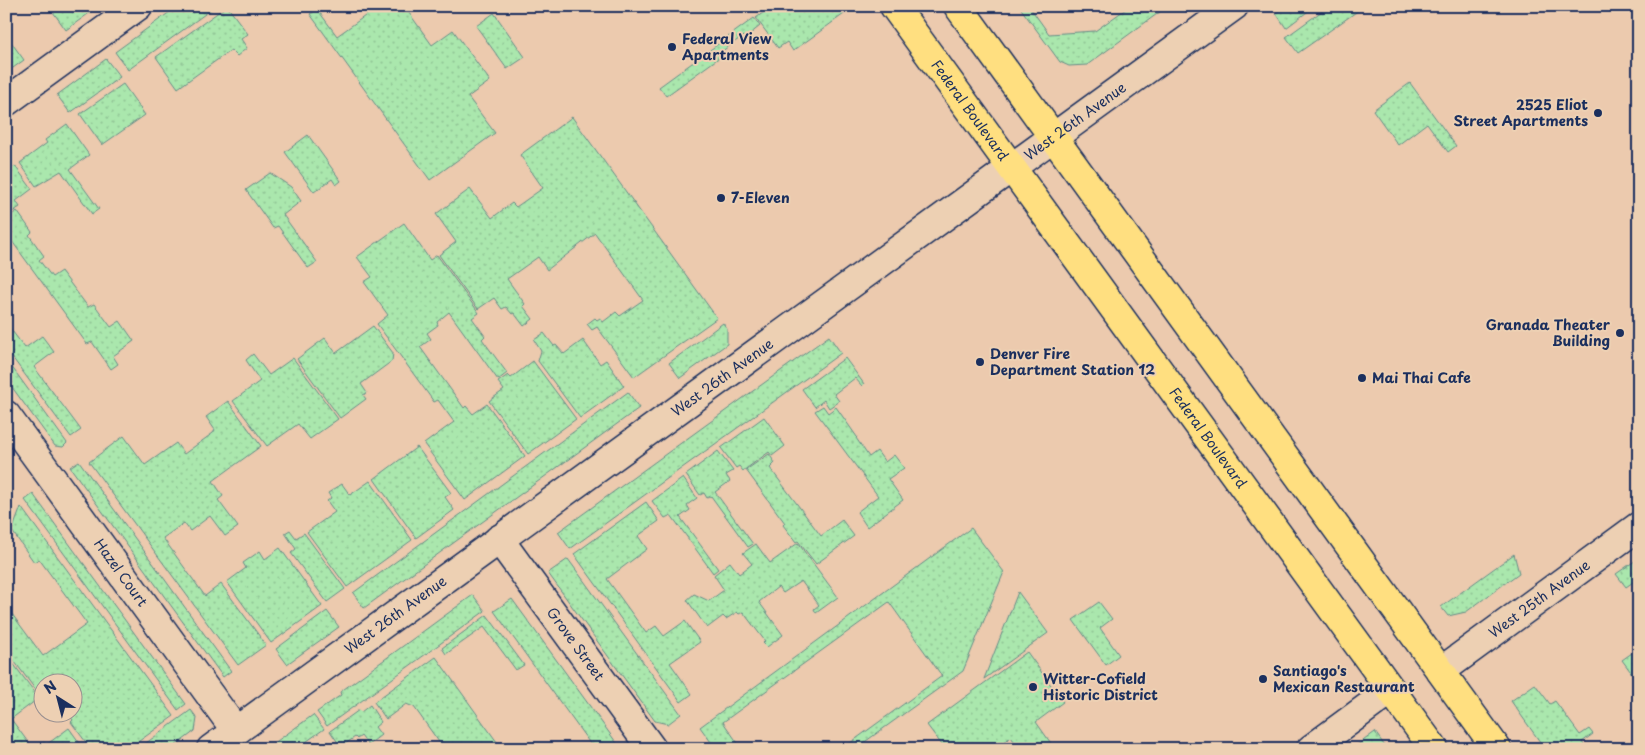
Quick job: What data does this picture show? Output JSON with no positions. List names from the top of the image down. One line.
{"streets":{"main road":["Federal Boulevard"],"street":["West 26th Avenue","Hazel Court","West 25th Avenue","Grove Street"]},"crossings":[["Federal Boulevard","West 26th Avenue"],["West 26th Avenue","Hazel Court"],["West 26th Avenue","Grove Street"]],"places":["Federal View Apartments","2525 Eliot Street Apartments","7-Eleven","Granada Theater Building","Denver Fire Department Station 12","Mai Thai Cafe","Santiago's Mexican Restaurant","Witter-Cofield Historic District"],"north":"top left"}
